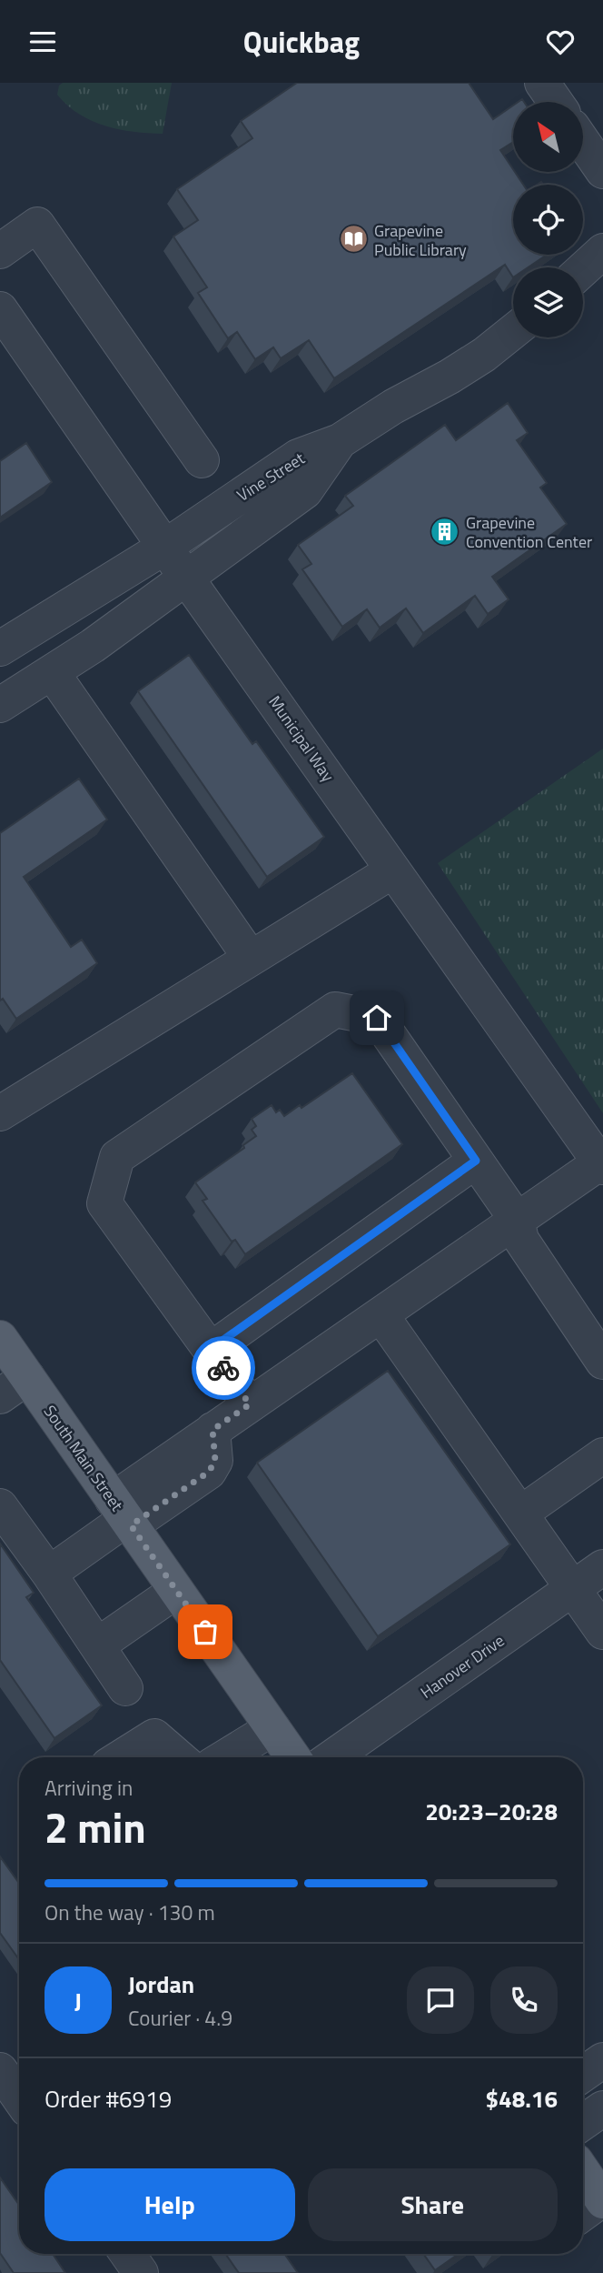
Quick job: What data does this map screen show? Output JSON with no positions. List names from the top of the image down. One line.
{"streets":{"main road":["South Main Street"],"street":["Vine Street","Municipal Way","Hanover Drive"]},"crossings":[["Vine Street","Municipal Way"]],"places":{"library":["Grapevine Public Library"],"building":["Grapevine Convention Center"]},"north":"top left","page":{"header":"Quickbag","heading":["2 min","Arriving in","20:23–20:28"],"panel":["Jordan","Courier · 4.9","Order #6919","$48.16"],"bar":"On the way · 130 m","round":"J","buttons":["Help","Share"]}}
